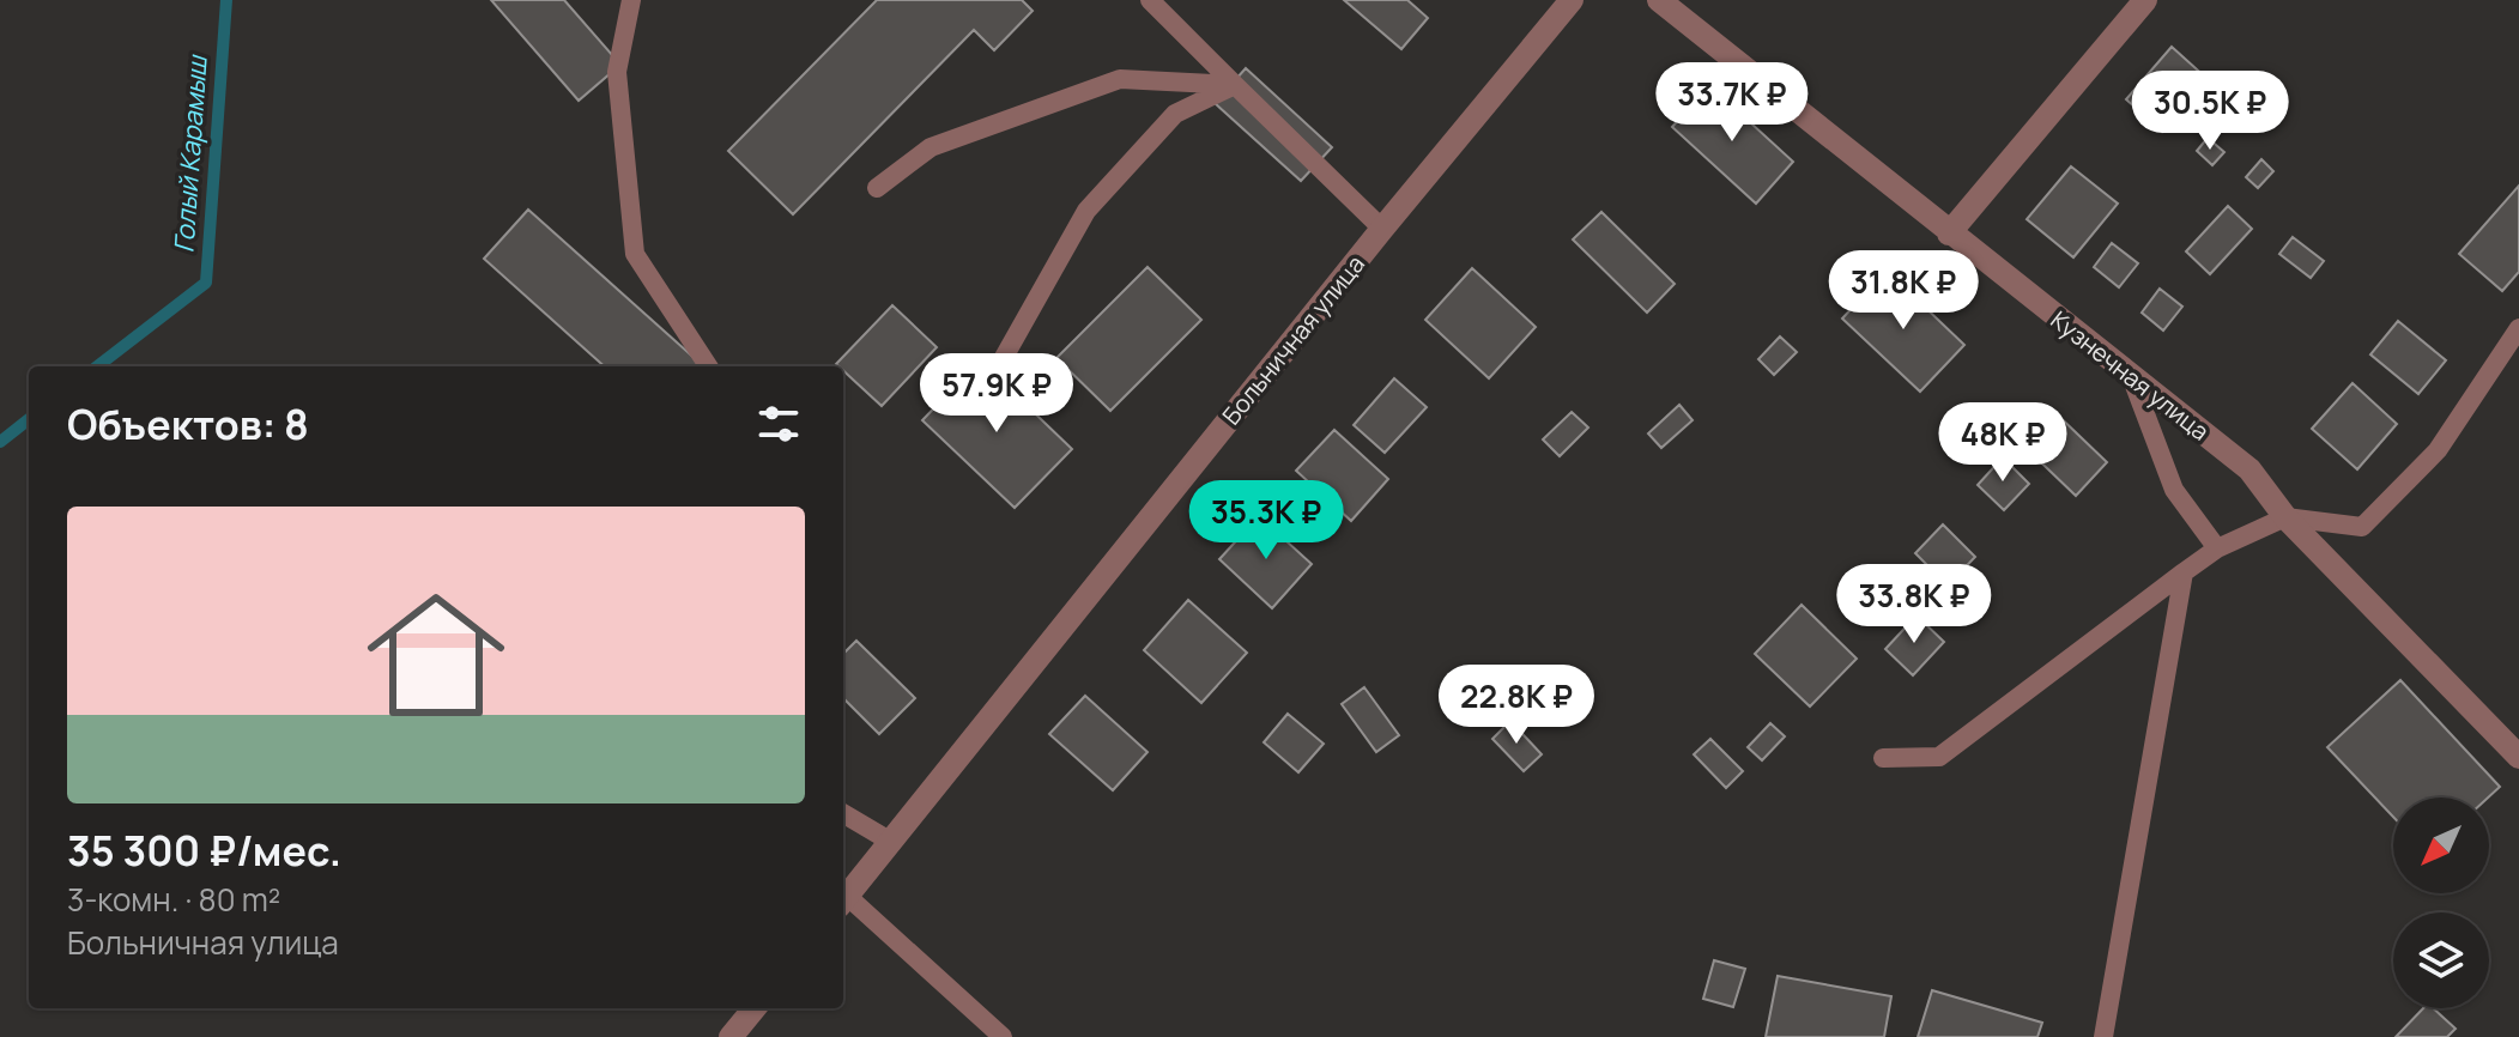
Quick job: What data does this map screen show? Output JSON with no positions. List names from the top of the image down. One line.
{"streets":{"street":["Больничная улица","Кузнечная улица"]},"water":["Голый Карамыш"],"north":"bottom left","page":{"price":["33.7K ₽","30.5K ₽","31.8K ₽","57.9K ₽","48K ₽","35.3K ₽","33.8K ₽","22.8K ₽"],"heading":"Объектов: 8","list":[{"name":"35 300 ₽/мес.","note":"3-комн. · 80 m² · Больничная улица"}]}}
